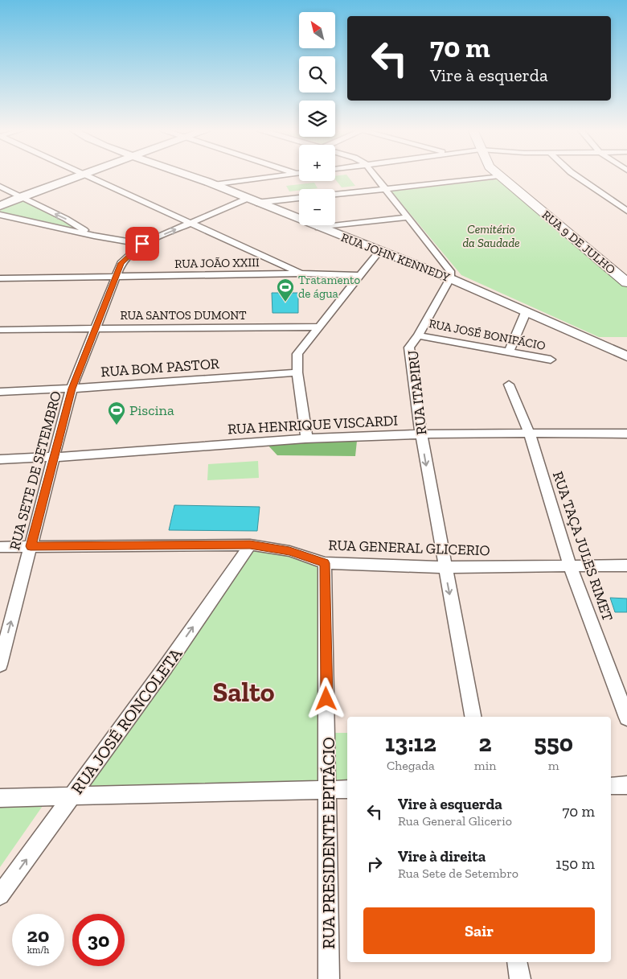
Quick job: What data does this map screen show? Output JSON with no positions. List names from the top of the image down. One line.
{"streets":{"main road":["RUA 9 DE JULHO"],"street":["RUA JOHN KENNEDY","RUA JOÃO XXIII","RUA SANTOS DUMONT","RUA JOSÉ BONIFÁCIO","RUA BOM PASTOR","RUA ITAPIRU","RUA HENRIQUE VISCARDI","RUA SETE DE SETEMBRO","RUA TAÇA JULES RIMET","RUA GENERAL GLICERIO","RUA JOSÉ RONCOLETA","RUA PRESIDENTE EPITÁCIO"]},"crossings":[["RUA JOHN KENNEDY","RUA ITAPIRU"],["RUA JOHN KENNEDY","RUA SETE DE SETEMBRO"],["RUA JOÃO XXIII","RUA SETE DE SETEMBRO"],["RUA SANTOS DUMONT","RUA SETE DE SETEMBRO"],["RUA JOSÉ BONIFÁCIO","RUA ITAPIRU"],["RUA BOM PASTOR","RUA SETE DE SETEMBRO"],["RUA ITAPIRU","RUA HENRIQUE VISCARDI"],["RUA ITAPIRU","RUA GENERAL GLICERIO"],["RUA HENRIQUE VISCARDI","RUA SETE DE SETEMBRO"],["RUA HENRIQUE VISCARDI","RUA TAÇA JULES RIMET"],["RUA SETE DE SETEMBRO","RUA GENERAL GLICERIO"],["RUA TAÇA JULES RIMET","RUA GENERAL GLICERIO"],["RUA GENERAL GLICERIO","RUA JOSÉ RONCOLETA"],["RUA GENERAL GLICERIO","RUA PRESIDENTE EPITÁCIO"]],"one_way":["RUA ITAPIRU","RUA JOSÉ RONCOLETA"],"districts":["Salto"],"parks":["Cemitério da Saudade"],"places":{"sports":["Tratamento de água","Piscina"]},"north":"top left","page":{"map_buttons":["+","−"],"turn":["70 m","Vire à esquerda"],"eta":["13:12","Chegada","2","min","550","m"],"list":[{"name":"Vire à esquerda","note":"Rua General Glicerio","value":"70 m"},{"name":"Vire à direita","note":"Rua Sete de Setembro","value":"150 m"}],"buttons":"Sair","speed":"20 km/h","limit":"30"}}
